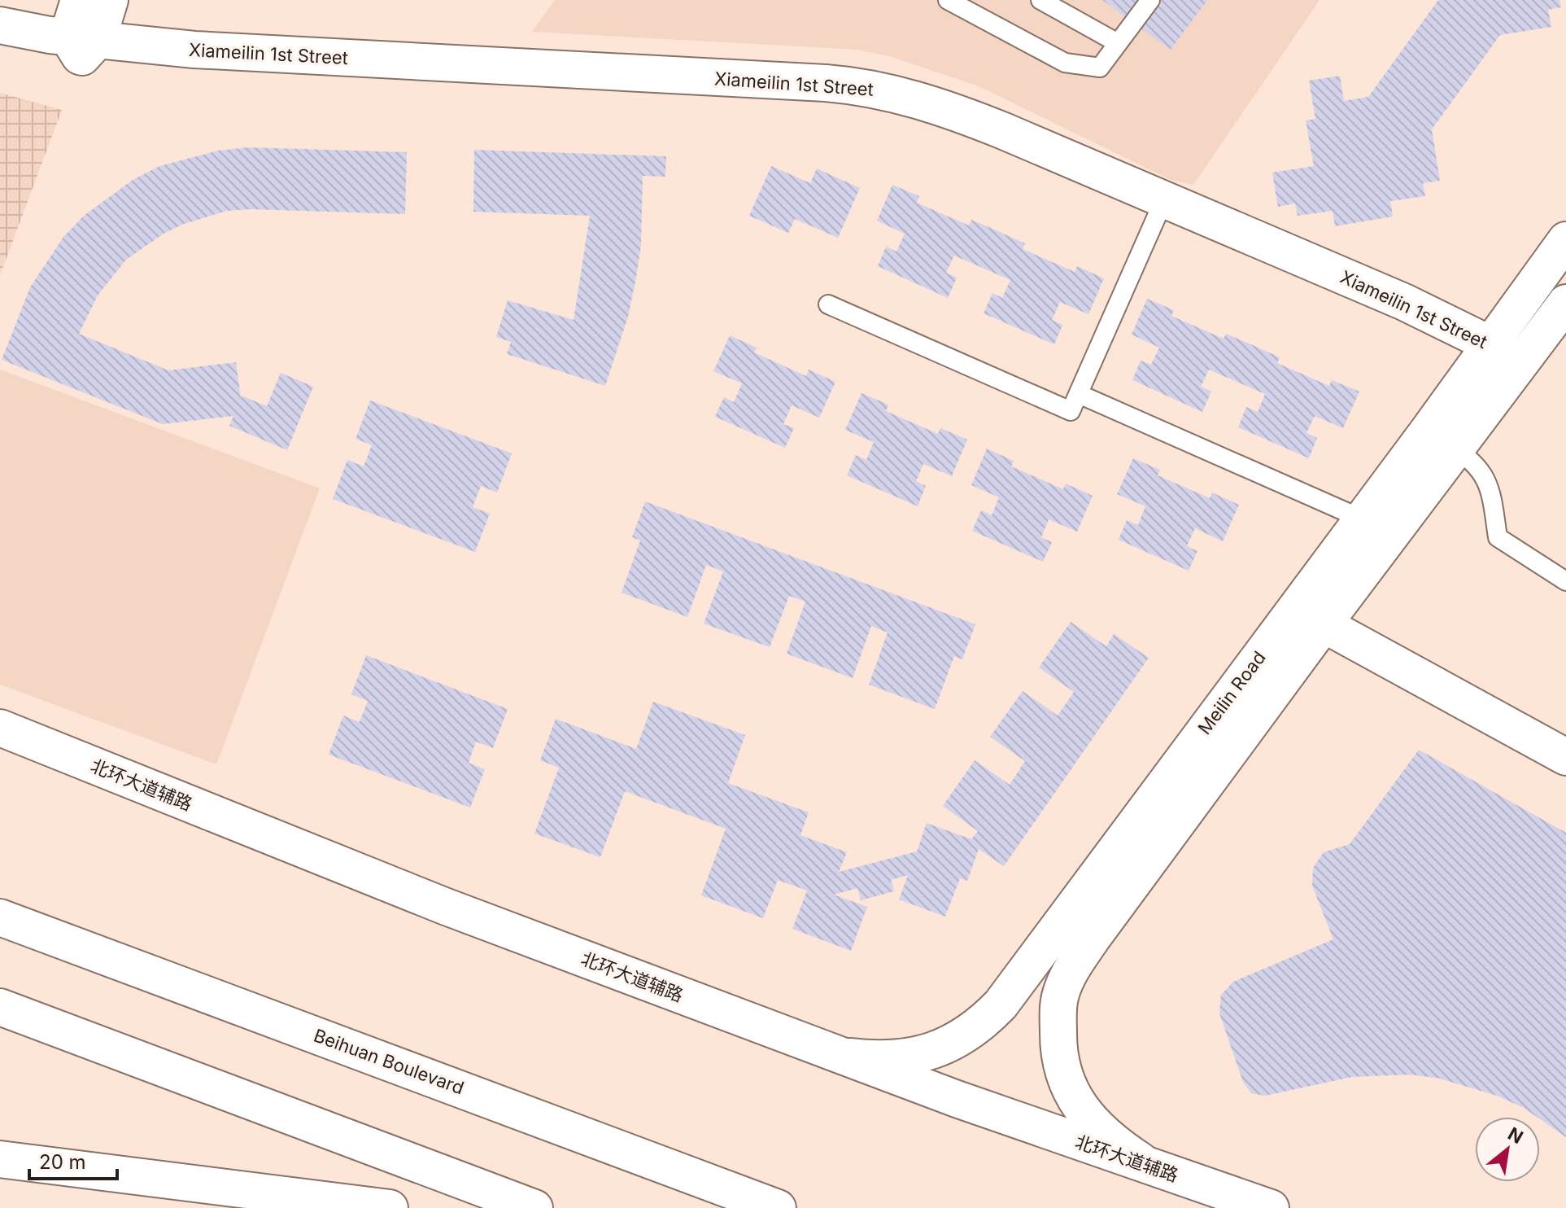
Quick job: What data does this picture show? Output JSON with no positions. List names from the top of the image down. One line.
{"streets":{"main road":["Xiameilin 1st Street","Meilin Road","北环大道辅路","Beihuan Boulevard"]},"crossings":[["Xiameilin 1st Street","Meilin Road"],["Meilin Road","北环大道辅路"]],"scale_bar":"20 m","north":"top right"}
